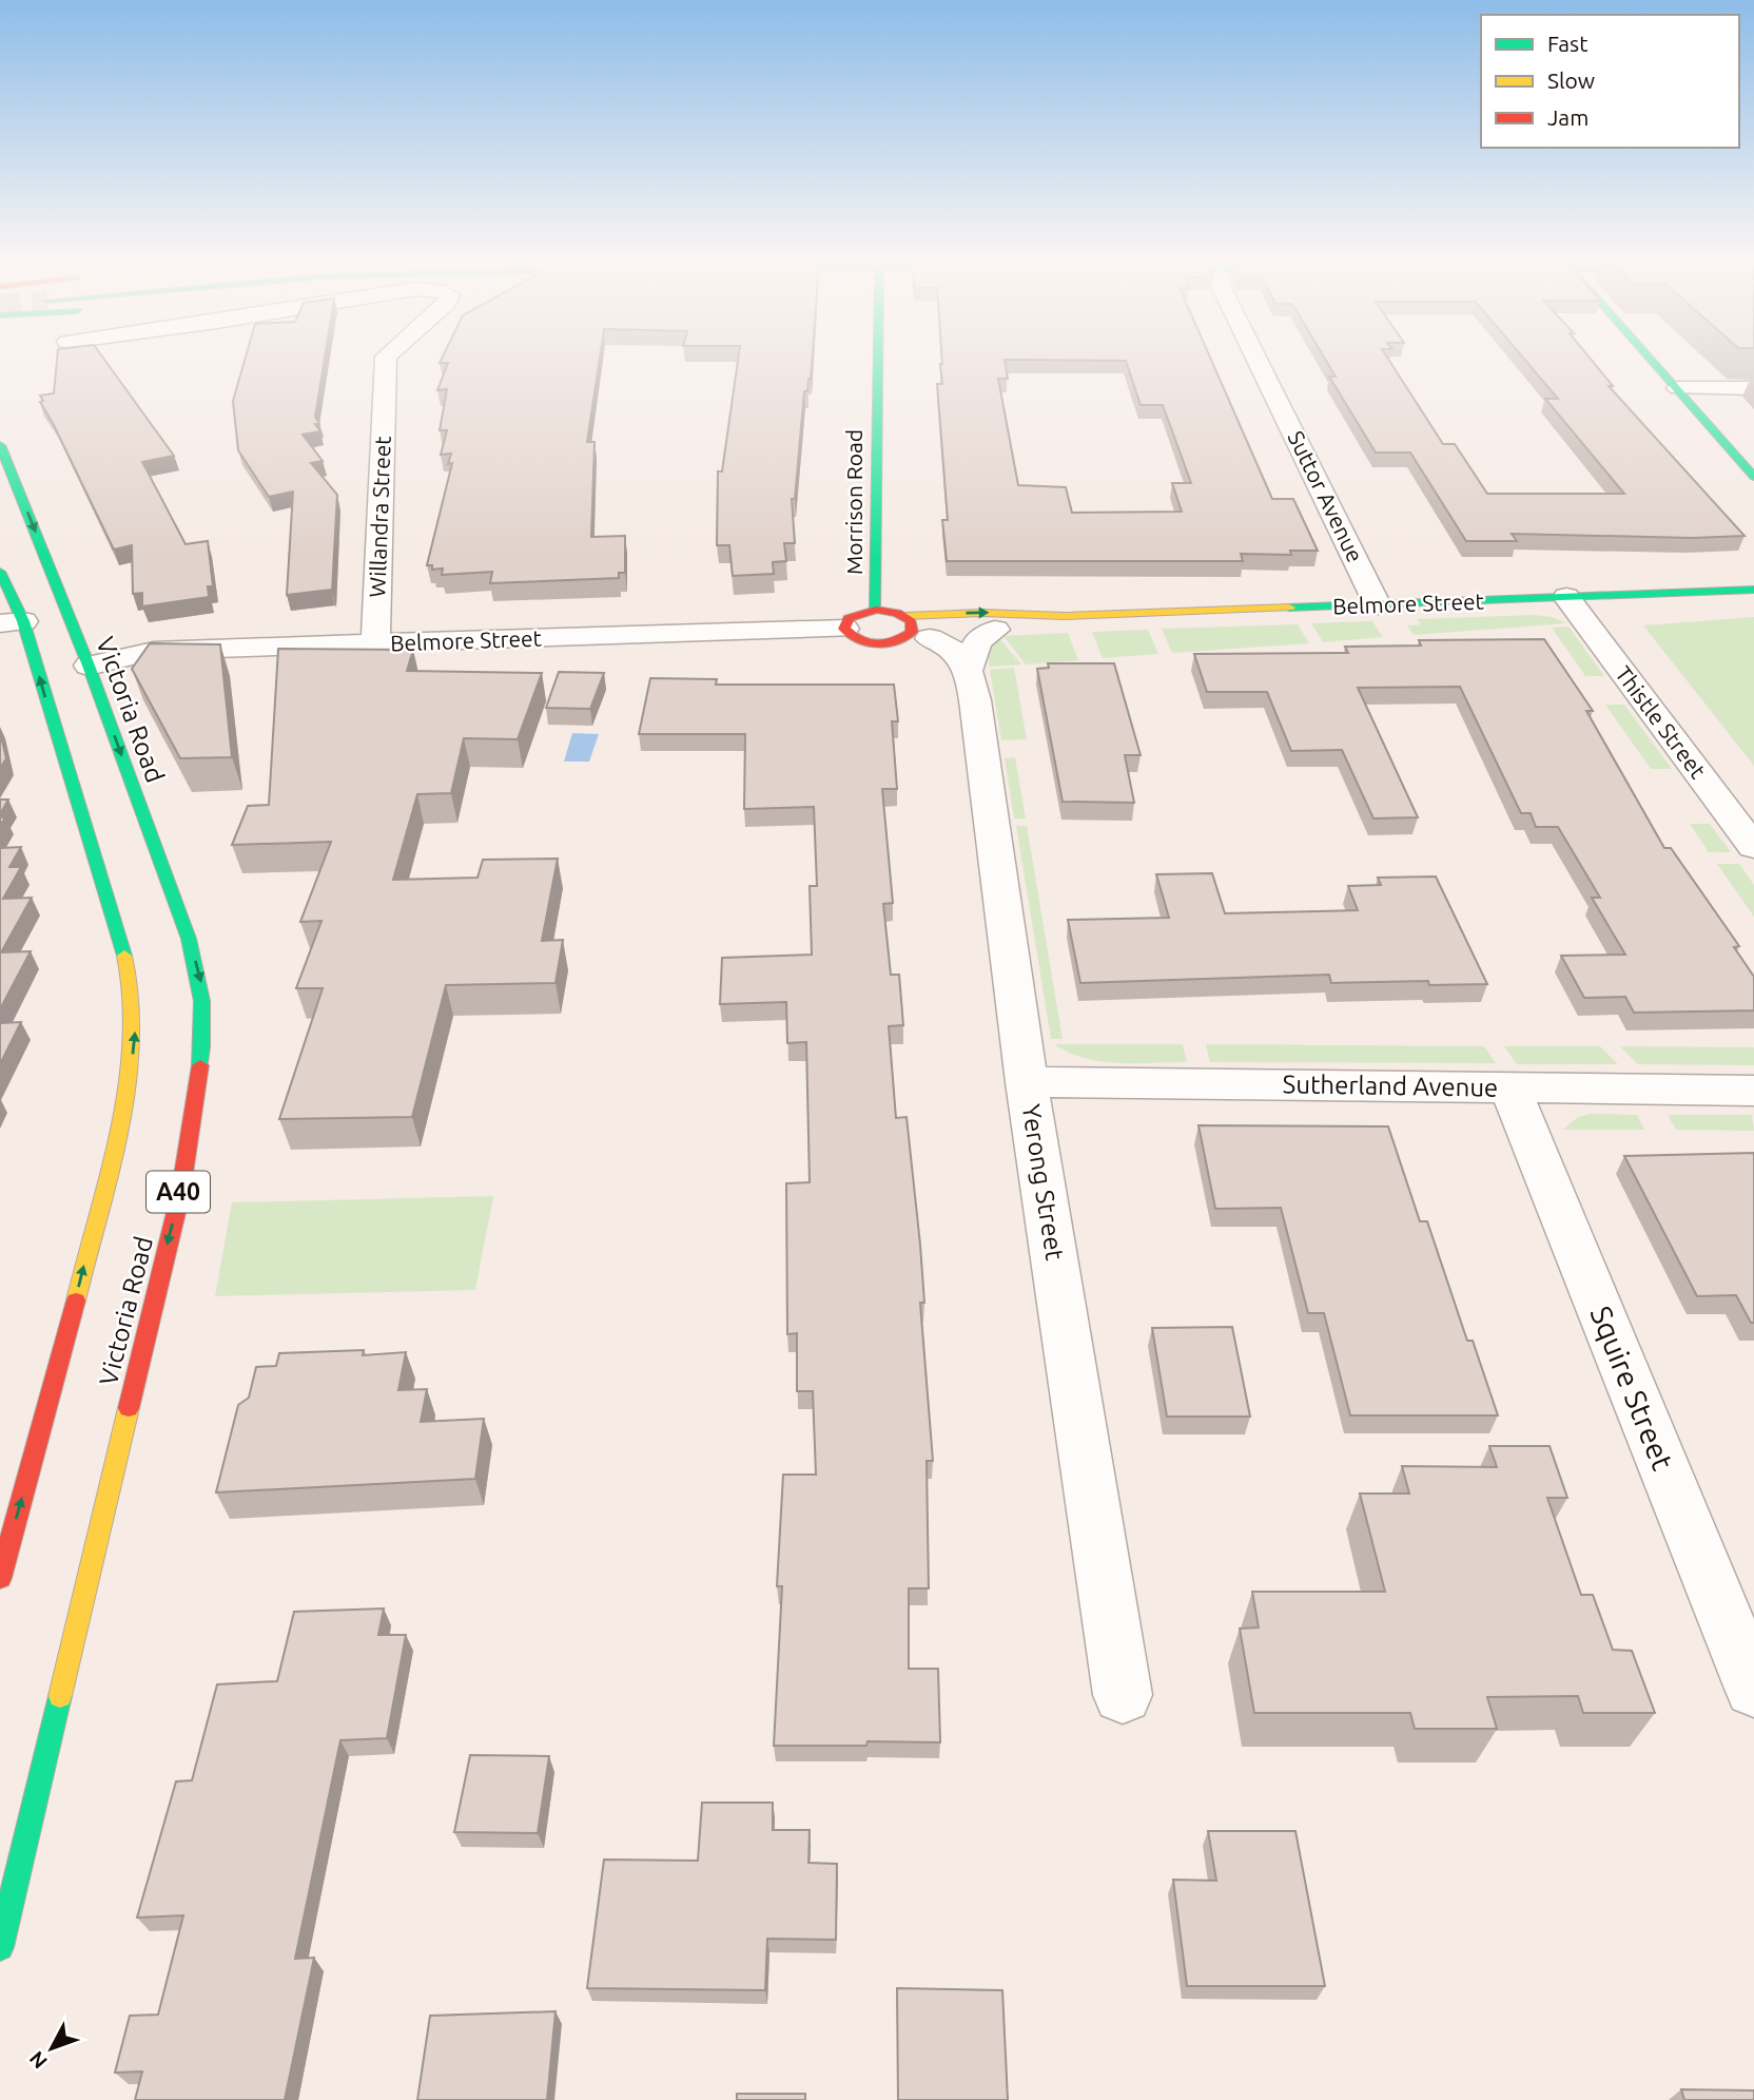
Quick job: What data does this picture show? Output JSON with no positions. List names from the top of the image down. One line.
{"streets":{"main road":["Morrison Road","Belmore Street","Victoria Road","A40"],"street":["Suttor Avenue","Willandra Street","Thistle Street","Sutherland Avenue","Yerong Street","Squire Street"]},"crossings":[["Suttor Avenue","Belmore Street"],["Morrison Road","Belmore Street"],["Willandra Street","Belmore Street"],["Belmore Street","Victoria Road"],["Belmore Street","Thistle Street"],["Sutherland Avenue","Yerong Street"],["Sutherland Avenue","Squire Street"]],"legend":["Fast","Slow","Jam"],"north":"bottom left"}
